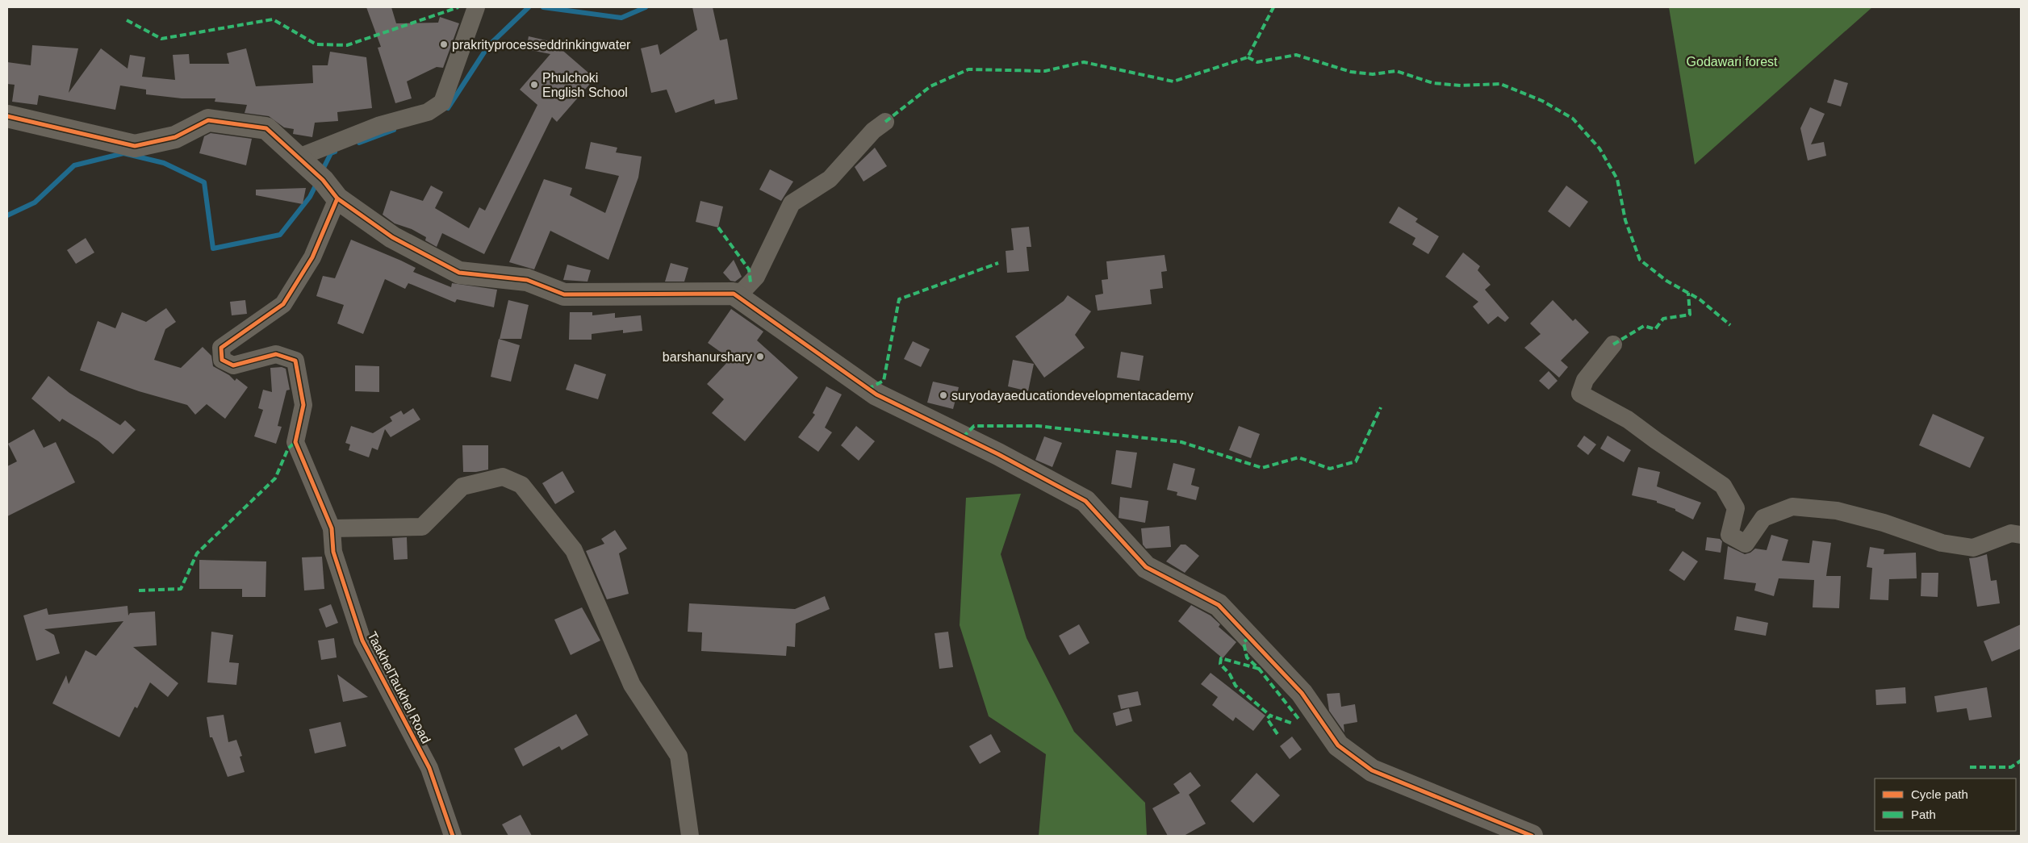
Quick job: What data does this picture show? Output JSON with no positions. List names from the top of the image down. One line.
{"streets":{"street":["TaakhelTaukhel Road"]},"parks":["Godawari forest"],"places":["prakrityprocesseddrinkingwater","Phulchoki English School","barshanurshary","suryodayaeducationdevelopmentacademy"],"legend":["Cycle path","Path"]}
